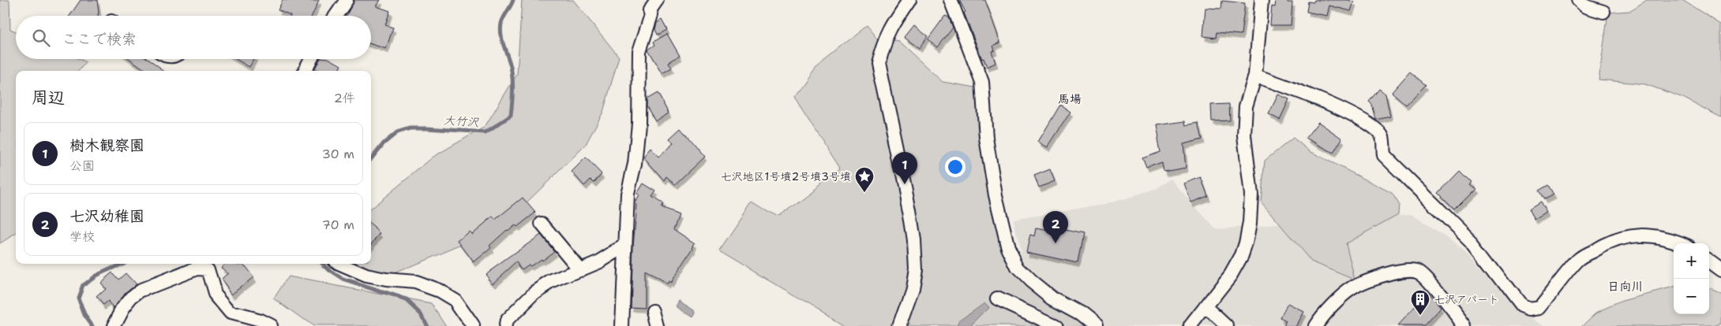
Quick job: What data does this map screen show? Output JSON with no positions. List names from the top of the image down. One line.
{"districts":["馬場","日向川"],"water":["大竹沢"],"places":{"place":["七沢地区1号墳2号墳3号墳"],"building":["七沢アパート"]},"page":{"search":"ここで検索","heading":["周辺","2件"],"list":[{"mark":"1","name":"樹木観察園","note":"公園","value":"30 m"},{"mark":"2","name":"七沢幼稚園","note":"学校","value":"70 m"}],"pins":["1","2"],"map_buttons":["+","−"]}}
